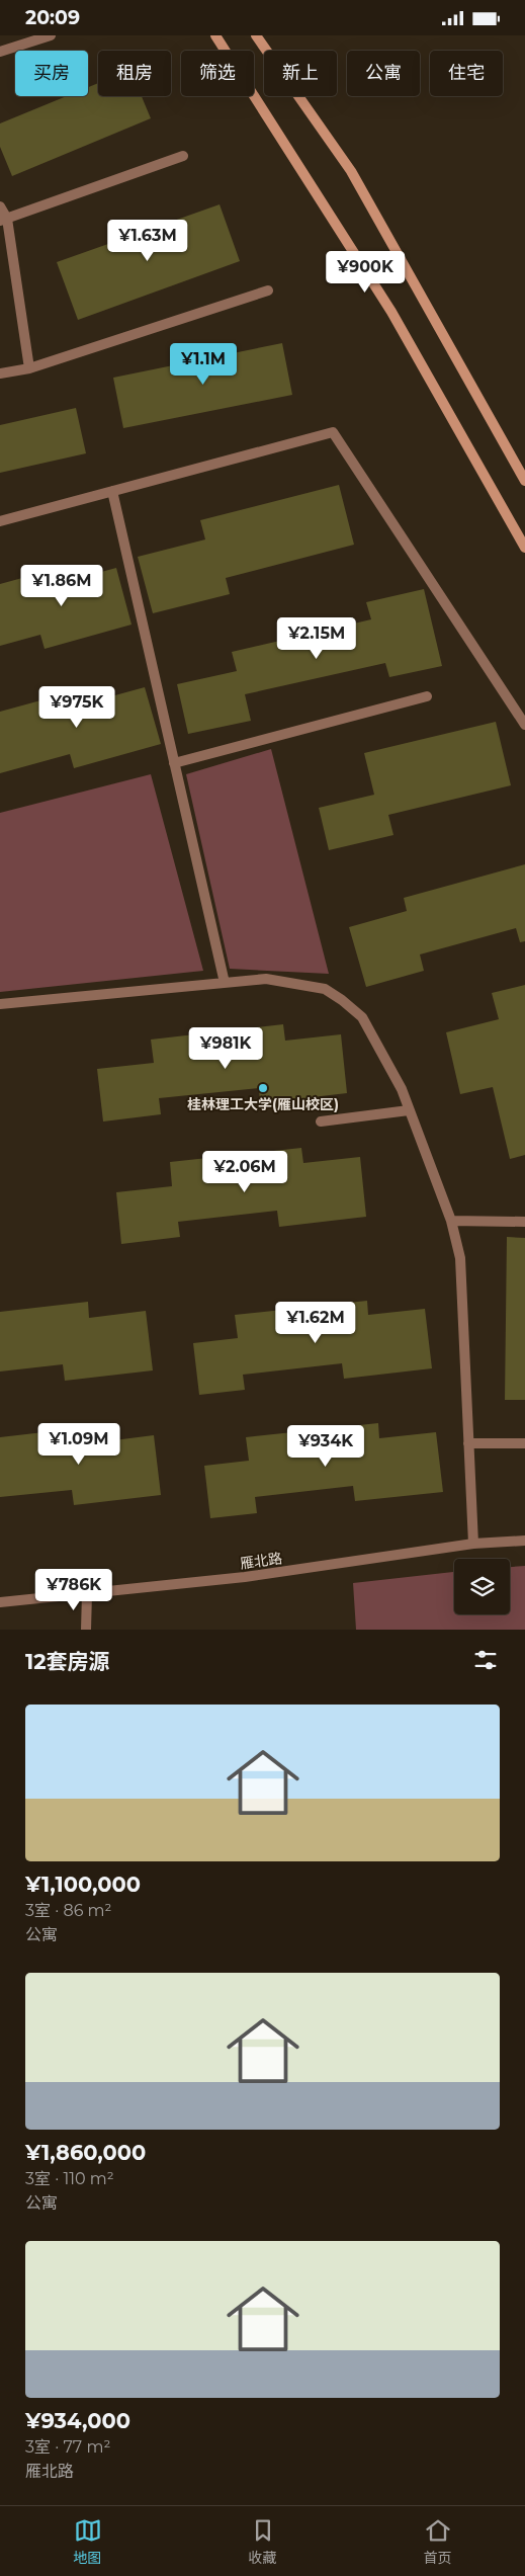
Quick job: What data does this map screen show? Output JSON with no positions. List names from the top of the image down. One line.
{"streets":{"street":["雁北路"]},"places":["桂林理工大学(雁山校区)"],"page":{"status":"20:09","chip":["买房","租房","筛选","新上","公寓","住宅"],"price":["¥1.63M","¥900K","¥1.1M","¥1.86M","¥2.15M","¥975K","¥981K","¥2.06M","¥1.62M","¥1.09M","¥934K","¥786K"],"heading":"12套房源","list":[{"name":"¥1,100,000","note":"3室 · 86 m² · 公寓"},{"name":"¥1,860,000","note":"3室 · 110 m² · 公寓"},{"name":"¥934,000","note":"3室 · 77 m² · 雁北路"}],"tabs":["地图","收藏","首页"]}}
